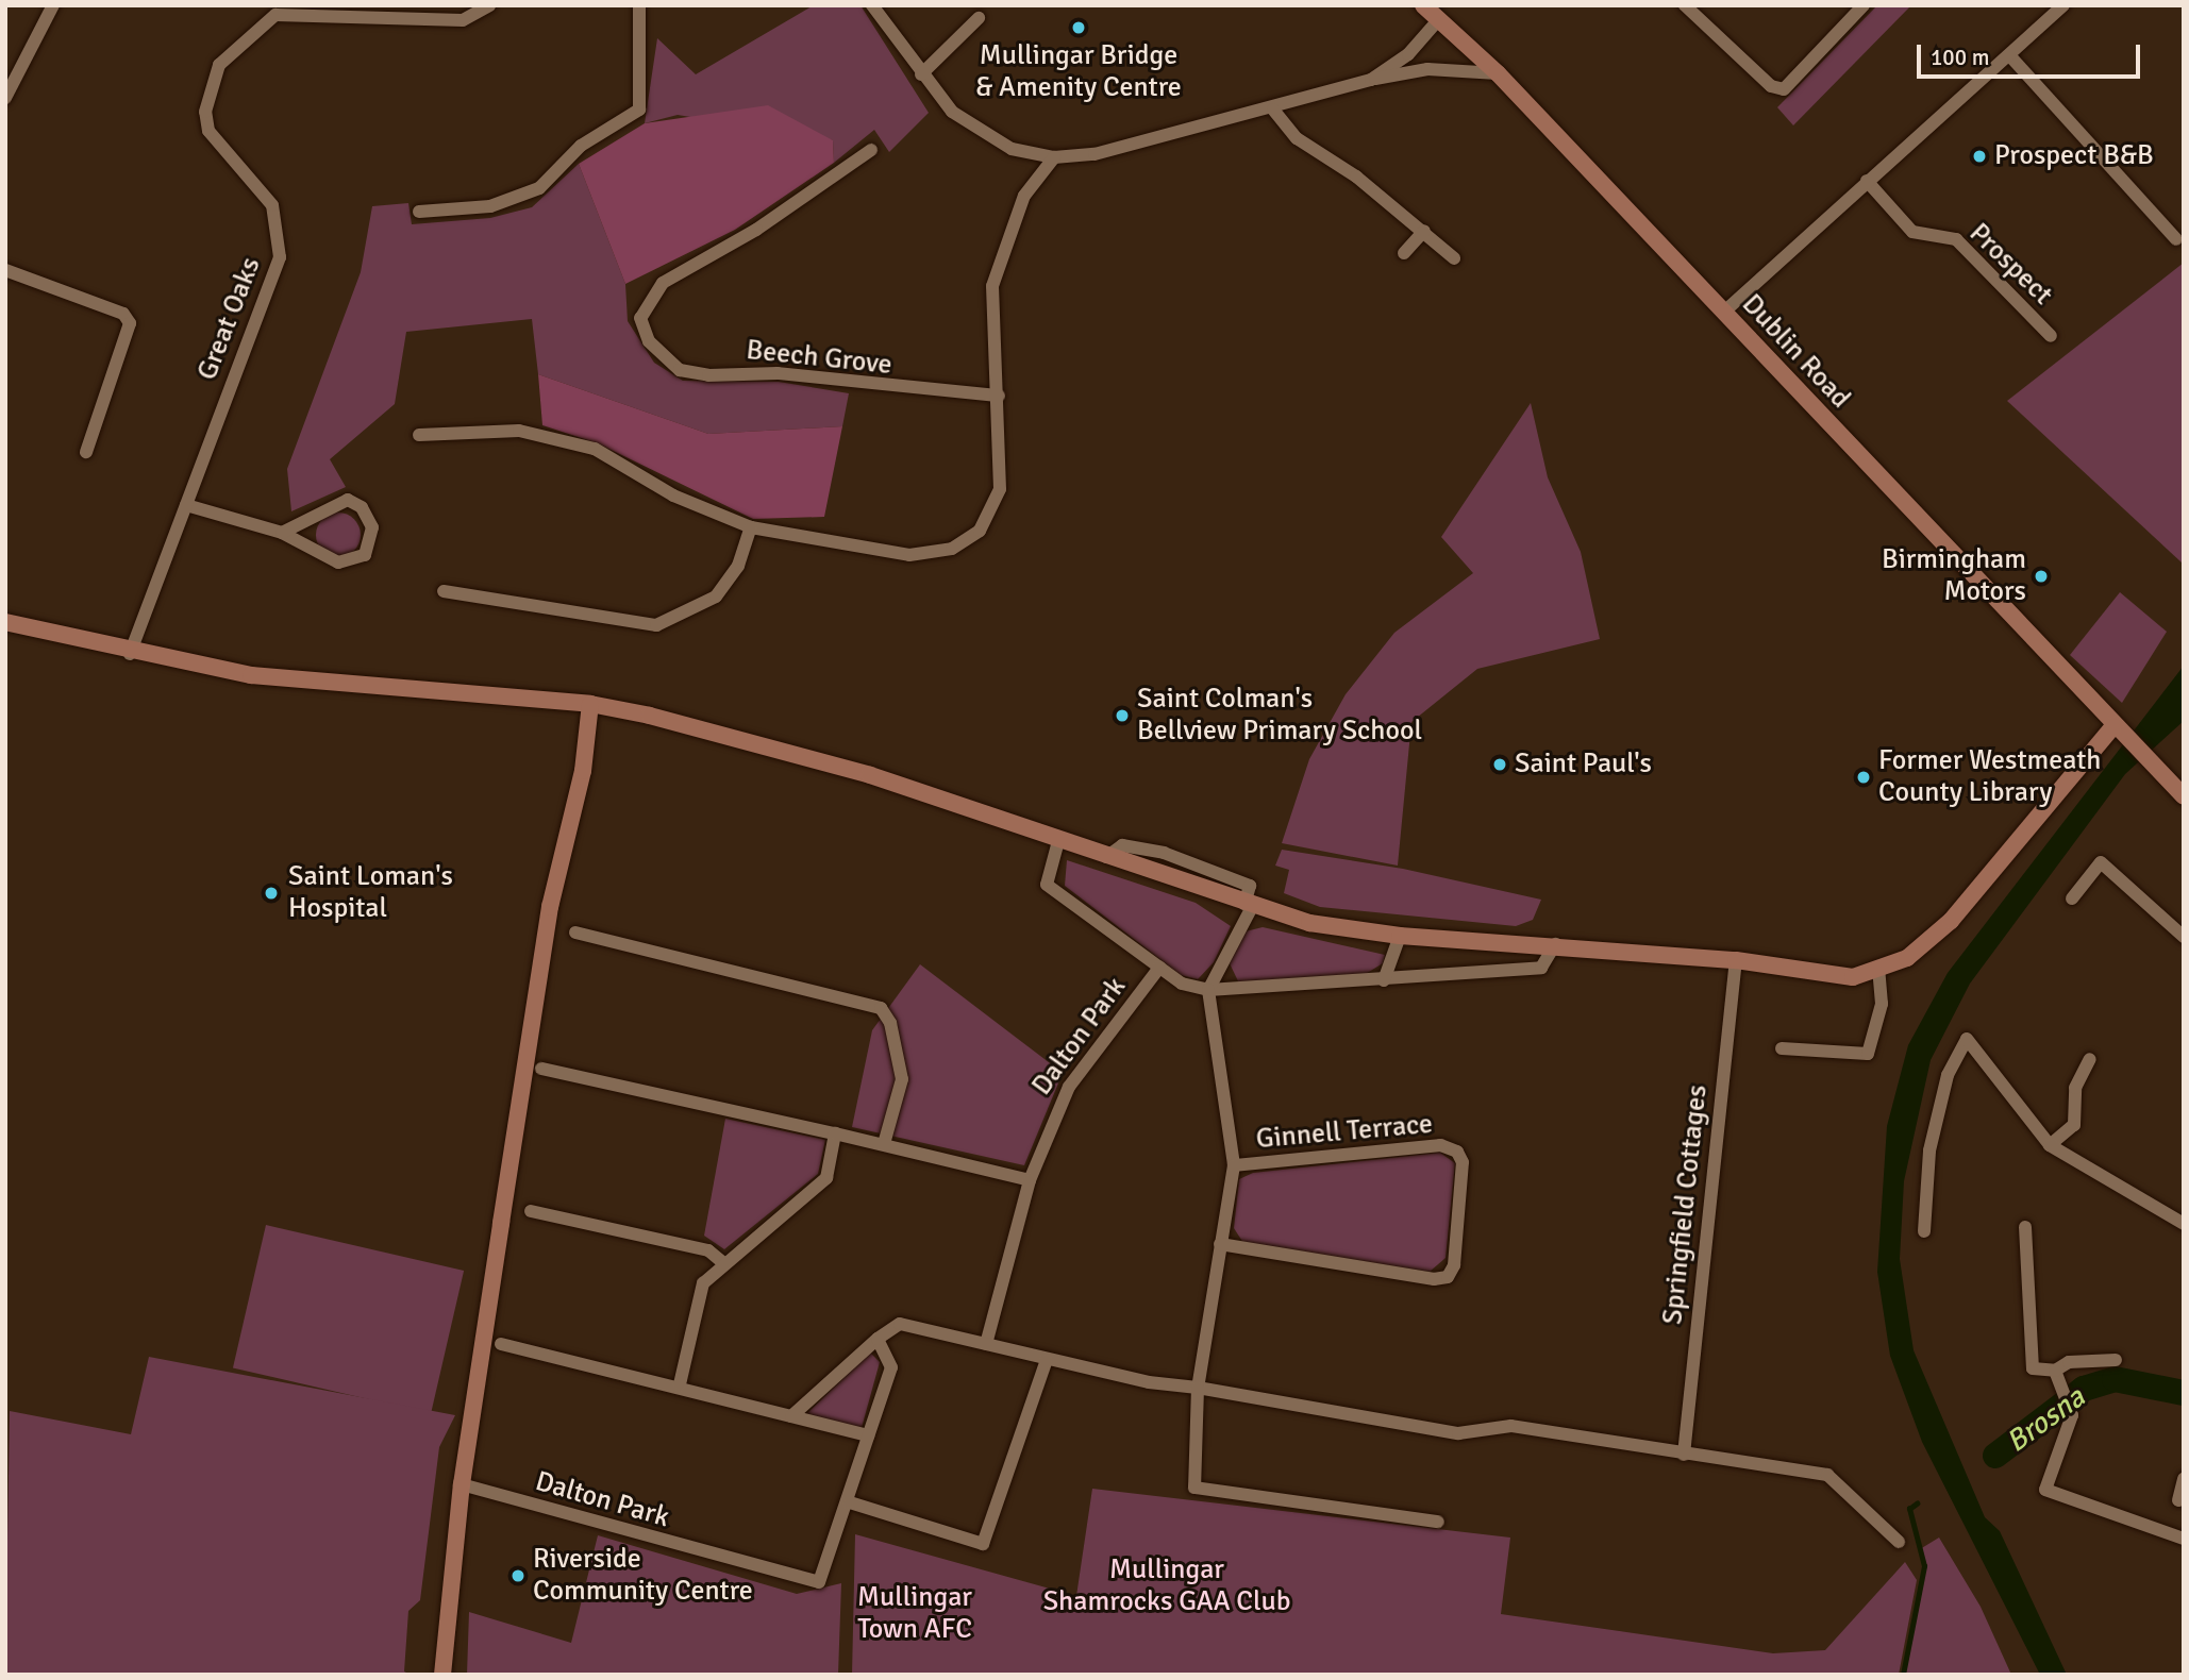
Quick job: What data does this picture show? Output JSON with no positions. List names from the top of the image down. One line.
{"streets":{"street":["Prospect","Great Oaks","Dublin Road","Beech Grove","Dalton Park","Ginnell Terrace","Springfield Cottages"]},"water":["Brosna"],"parks":["Mullingar Shamrocks GAA Club","Mullingar Town AFC"],"places":["Mullingar Bridge & Amenity Centre","Prospect B&B","Birmingham Motors","Saint Colman's Bellview Primary School","Saint Paul's","Former Westmeath County Library","Saint Loman's Hospital","Riverside Community Centre"],"scale_bar":"100 m"}
